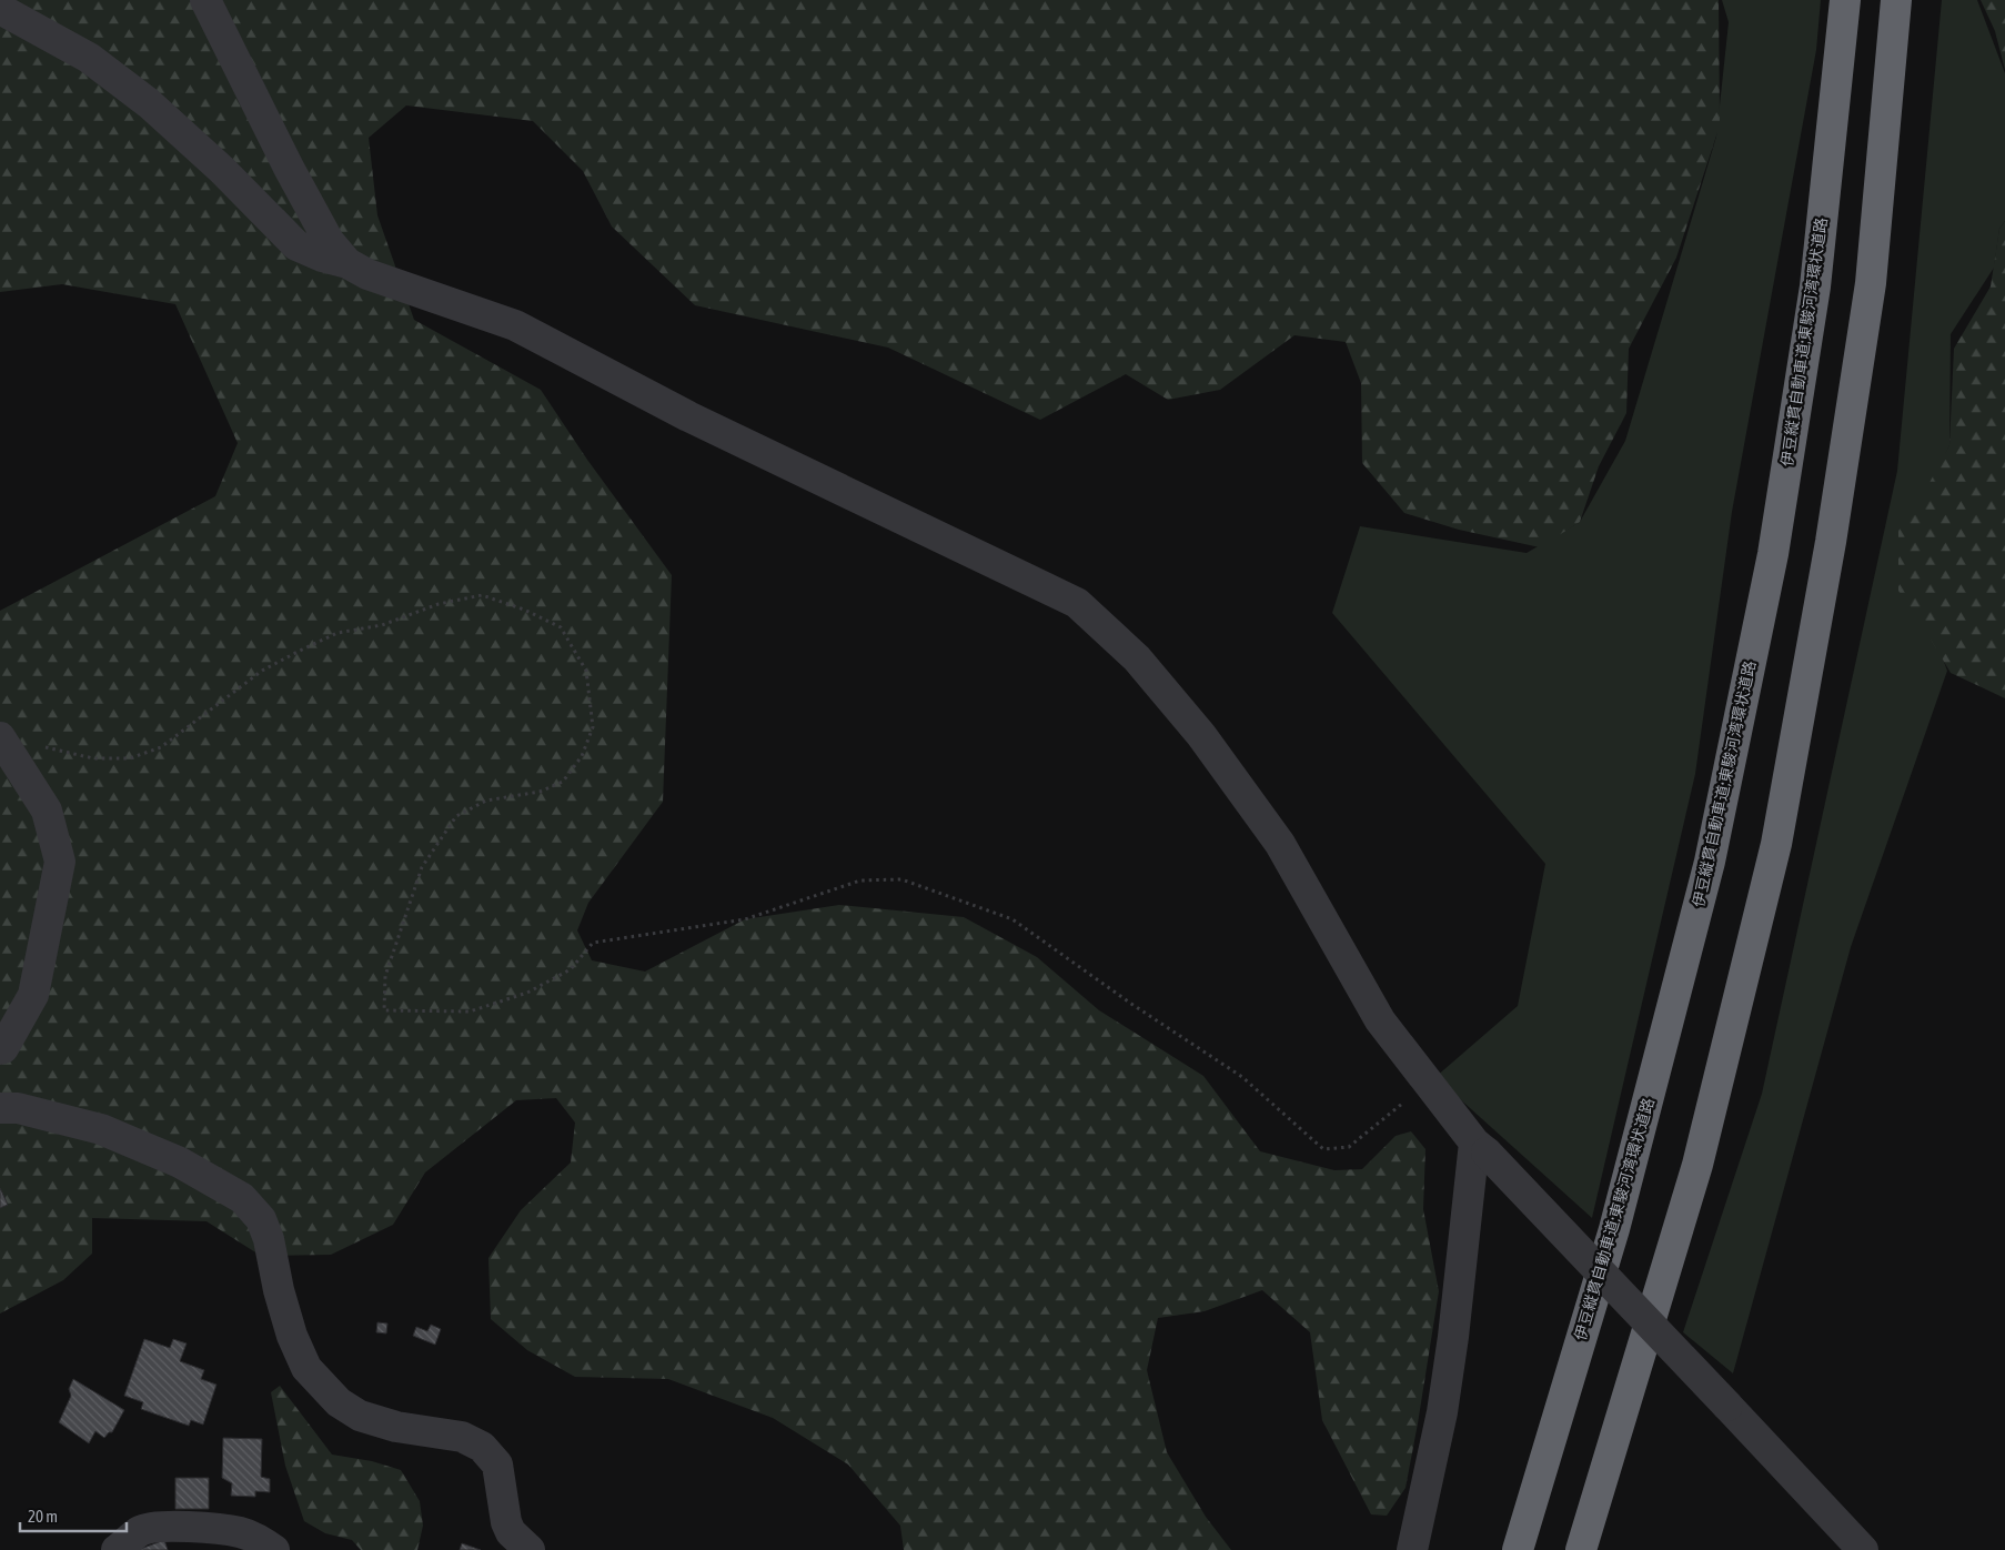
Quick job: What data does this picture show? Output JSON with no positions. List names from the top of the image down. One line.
{"streets":{"highway":["伊豆縦貫自動車道;東駿河湾環状道路"]},"scale_bar":"20 m"}
